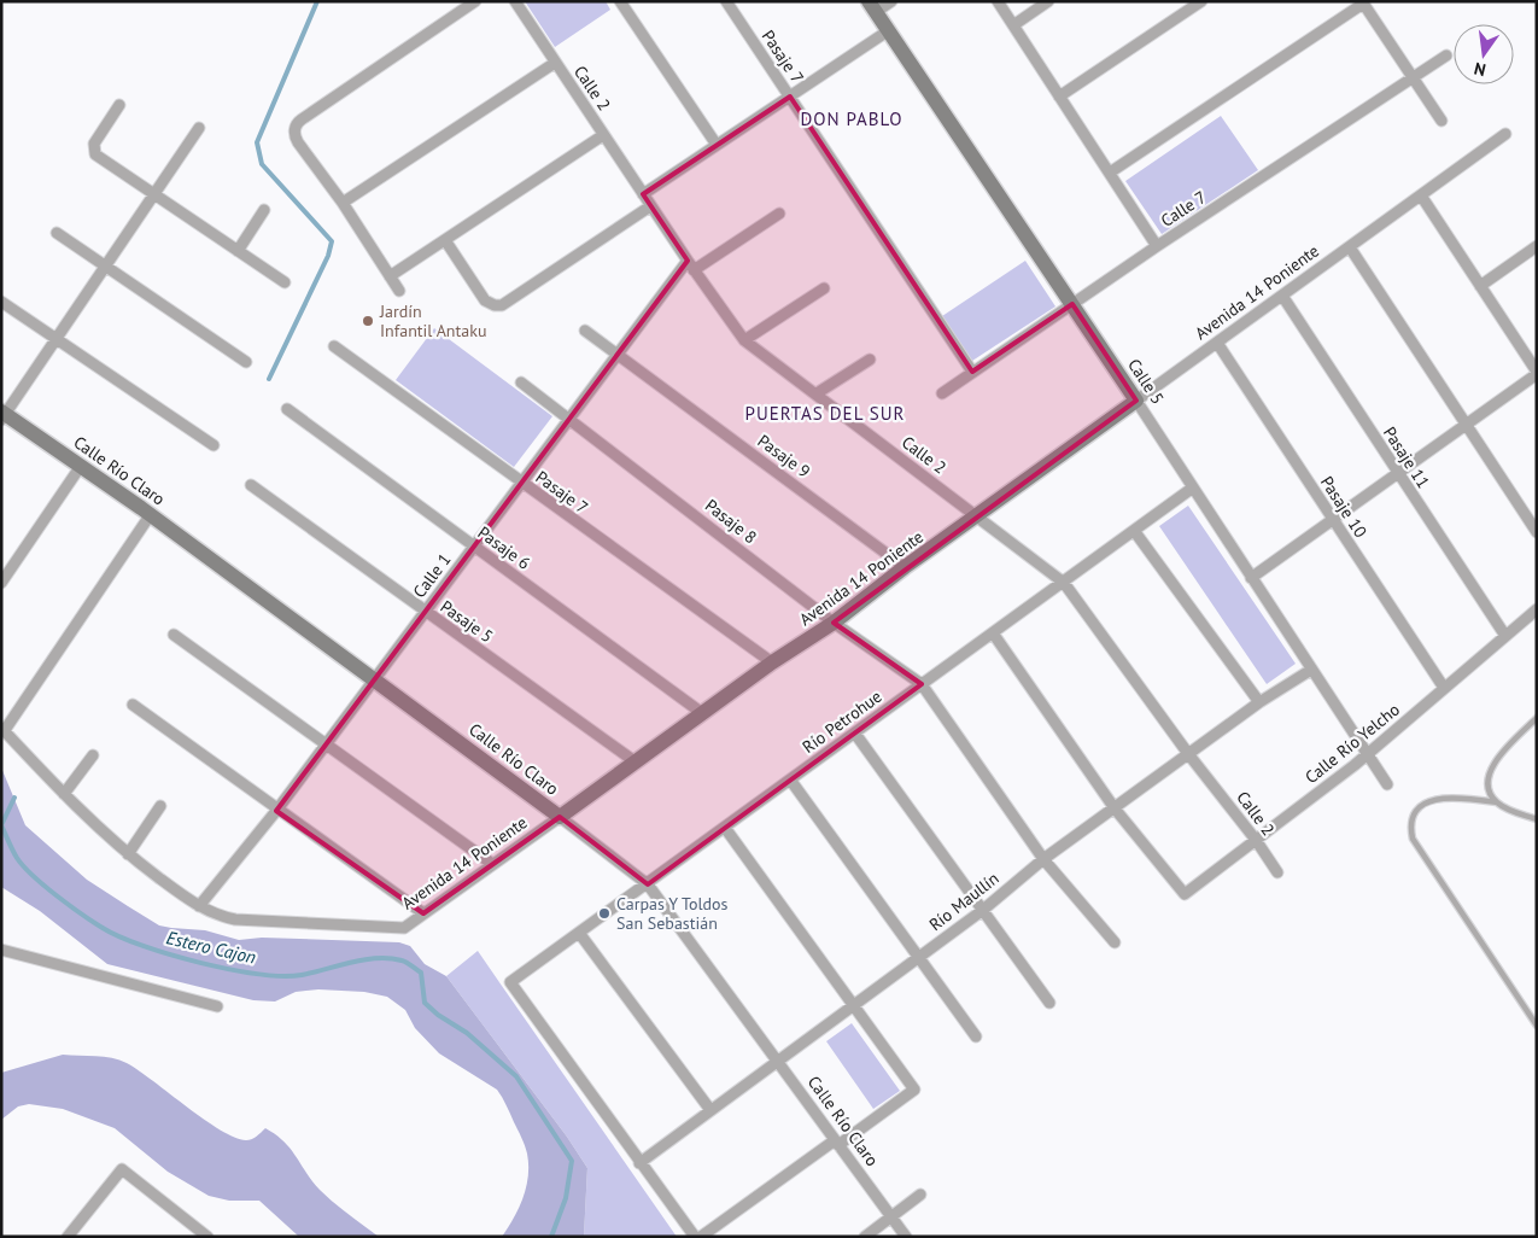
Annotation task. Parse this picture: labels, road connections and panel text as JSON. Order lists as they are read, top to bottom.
{
  "streets": {
    "street": [
      "Pasaje 7",
      "Calle 2",
      "Calle 7",
      "Avenida 14 Poniente",
      "Calle 5",
      "Pasaje 9",
      "Pasaje 11",
      "Calle Río Claro",
      "Pasaje 10",
      "Pasaje 8",
      "Pasaje 6",
      "Calle 1",
      "Pasaje 5",
      "Río Petrohue",
      "Calle Río Yelcho",
      "Río Maullín"
    ]
  },
  "crossings": [
    ["Pasaje 7", "Calle 7"],
    ["Pasaje 7", "Avenida 14 Poniente"],
    ["Pasaje 7", "Calle 1"],
    ["Calle 2", "Avenida 14 Poniente"],
    ["Calle 2", "Calle 1"],
    ["Calle 2", "Río Petrohue"],
    ["Calle 2", "Calle Río Yelcho"],
    ["Calle 2", "Río Maullín"],
    ["Calle 7", "Calle 5"],
    ["Avenida 14 Poniente", "Calle 5"],
    ["Avenida 14 Poniente", "Pasaje 9"],
    ["Avenida 14 Poniente", "Pasaje 11"],
    ["Avenida 14 Poniente", "Calle Río Claro"],
    ["Avenida 14 Poniente", "Pasaje 10"],
    ["Avenida 14 Poniente", "Pasaje 8"],
    ["Avenida 14 Poniente", "Pasaje 6"],
    ["Avenida 14 Poniente", "Calle 1"],
    ["Avenida 14 Poniente", "Pasaje 5"],
    ["Calle 5", "Río Petrohue"],
    ["Calle 5", "Calle Río Yelcho"],
    ["Calle 5", "Río Maullín"],
    ["Pasaje 9", "Calle 1"],
    ["Pasaje 11", "Calle Río Yelcho"],
    ["Calle Río Claro", "Calle 1"],
    ["Calle Río Claro", "Río Petrohue"],
    ["Calle Río Claro", "Río Maullín"],
    ["Pasaje 10", "Calle Río Yelcho"],
    ["Pasaje 8", "Calle 1"],
    ["Pasaje 8", "Río Petrohue"],
    ["Pasaje 6", "Calle 1"],
    ["Calle 1", "Pasaje 5"],
    ["Río Petrohue", "Río Maullín"],
    ["Calle Río Yelcho", "Río Maullín"]
  ],
  "districts": ["DON PABLO", "PUERTAS DEL SUR"],
  "water": ["Estero Cajon"],
  "places": ["Jardín Infantil Antaku", "Carpas Y Toldos San Sebastián"],
  "north": "bottom"
}
